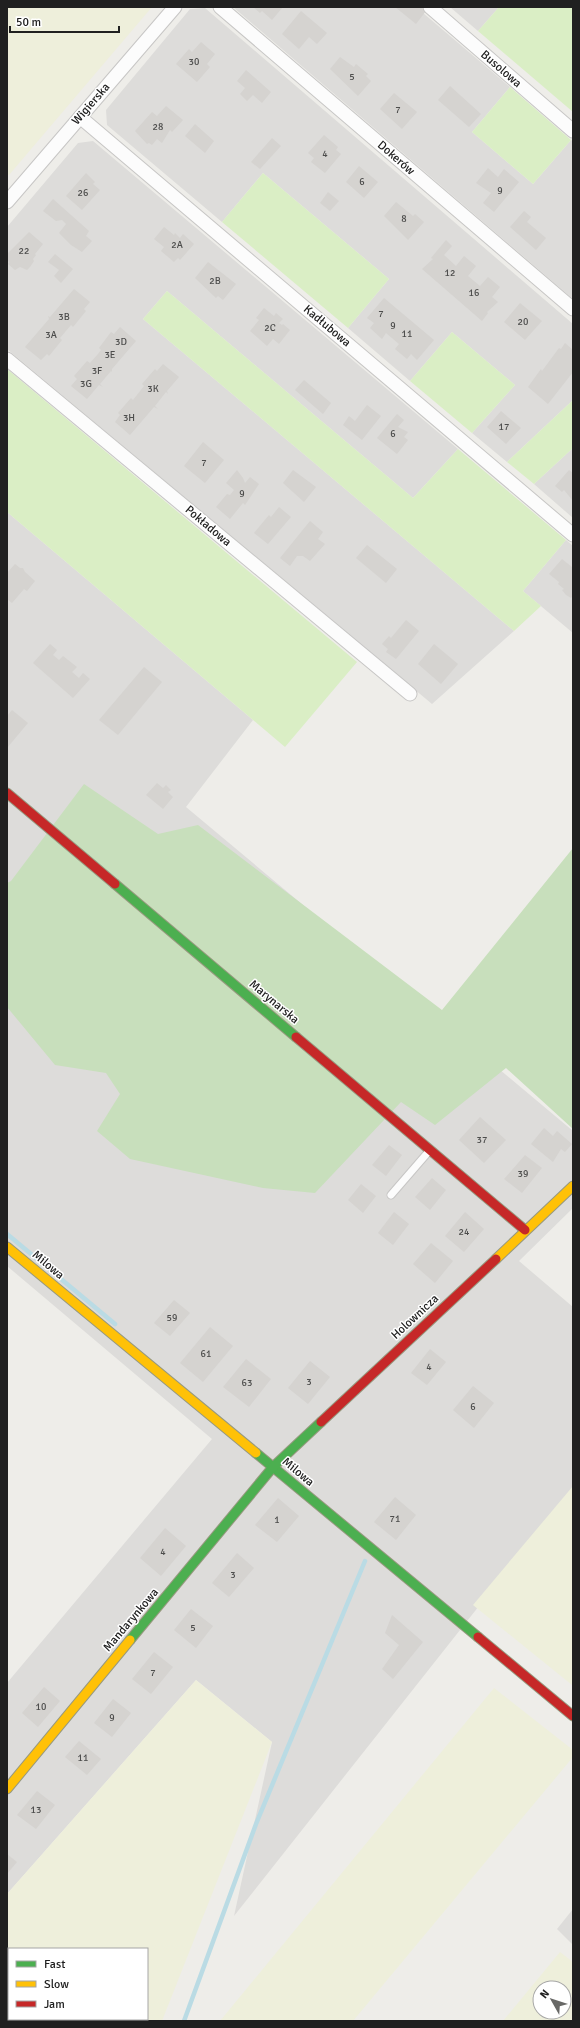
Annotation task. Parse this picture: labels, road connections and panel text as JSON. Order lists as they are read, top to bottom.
{
  "streets": {
    "street": [
      "Busolowa",
      "Wigierska",
      "Dokerów",
      "Kadłubowa",
      "Pokładowa",
      "Marynarska",
      "Milowa",
      "Holownicza",
      "Mandarynkowa"
    ]
  },
  "crossings": [
    ["Wigierska", "Kadłubowa"],
    ["Marynarska", "Holownicza"],
    ["Milowa", "Holownicza"],
    ["Milowa", "Mandarynkowa"],
    ["Holownicza", "Mandarynkowa"]
  ],
  "house_numbers": [
    "30",
    "5",
    "7",
    "28",
    "4",
    "6",
    "9",
    "26",
    "8",
    "2A",
    "22",
    "12",
    "2B",
    "16",
    "7",
    "3B",
    "20",
    "9",
    "2C",
    "11",
    "3A",
    "3D",
    "3E",
    "3F",
    "3G",
    "3K",
    "3H",
    "17",
    "6",
    "7",
    "9",
    "37",
    "39",
    "24",
    "59",
    "61",
    "4",
    "3",
    "63",
    "6",
    "71",
    "1",
    "4",
    "3",
    "5",
    "7",
    "10",
    "9",
    "11",
    "13"
  ],
  "legend": ["Fast", "Slow", "Jam"],
  "scale_bar": "50 m",
  "north": "top left"
}
